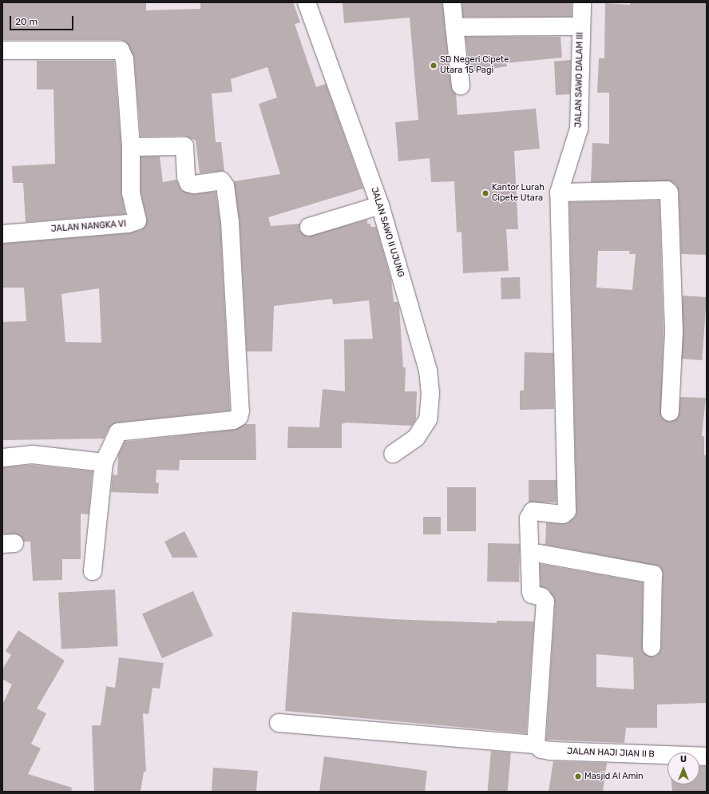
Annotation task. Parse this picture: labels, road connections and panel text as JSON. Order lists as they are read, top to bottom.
{
  "streets": {
    "street": [
      "JALAN SAWO DALAM III",
      "JALAN NANGKA VI",
      "JALAN SAWO II UJUNG",
      "JALAN HAJI JIAN II B"
    ]
  },
  "places": ["SD Negeri Cipete Utara 15 Pagi", "Kantor Lurah Cipete Utara", "Masjid Al Amin"],
  "scale_bar": "20 m",
  "north": "top"
}
